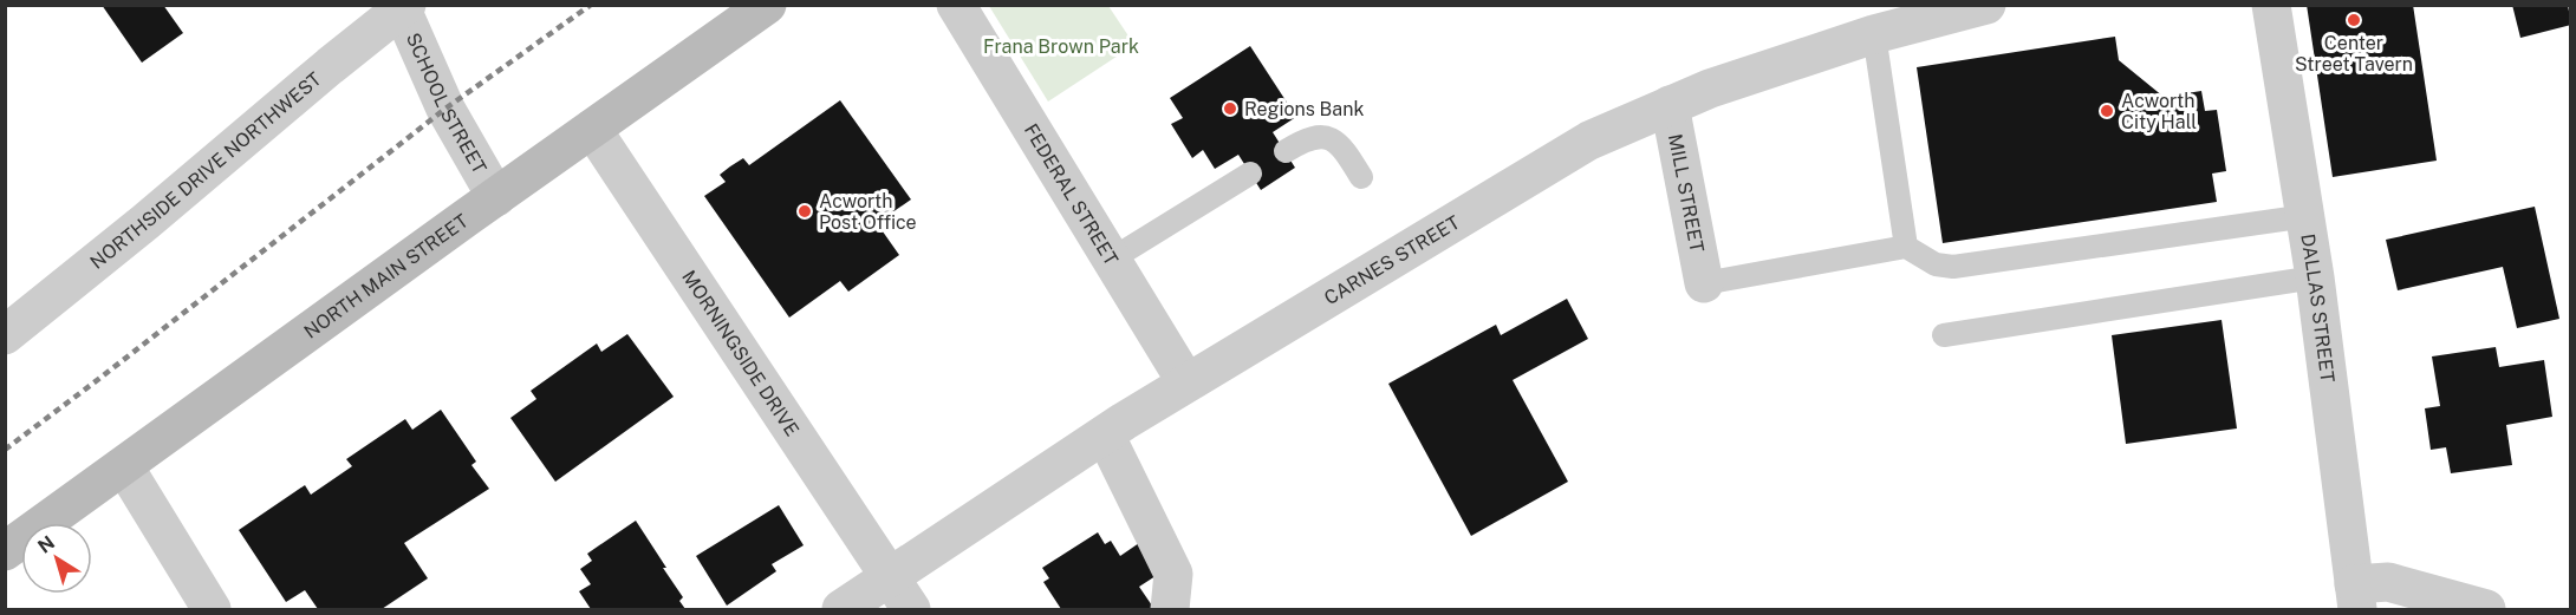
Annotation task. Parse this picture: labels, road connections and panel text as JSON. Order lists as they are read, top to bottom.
{
  "streets": {
    "main road": ["NORTH MAIN STREET"],
    "street": [
      "SCHOOL STREET",
      "NORTHSIDE DRIVE NORTHWEST",
      "MILL STREET",
      "FEDERAL STREET",
      "CARNES STREET",
      "DALLAS STREET",
      "MORNINGSIDE DRIVE"
    ]
  },
  "crossings": [
    ["SCHOOL STREET", "NORTHSIDE DRIVE NORTHWEST"],
    ["SCHOOL STREET", "NORTH MAIN STREET"],
    ["MILL STREET", "CARNES STREET"],
    ["FEDERAL STREET", "CARNES STREET"],
    ["CARNES STREET", "MORNINGSIDE DRIVE"],
    ["NORTH MAIN STREET", "MORNINGSIDE DRIVE"]
  ],
  "parks": ["Frana Brown Park"],
  "places": [
    "Center Street Tavern",
    "Regions Bank",
    "Acworth City Hall",
    "Acworth Post Office"
  ],
  "north": "top left"
}
